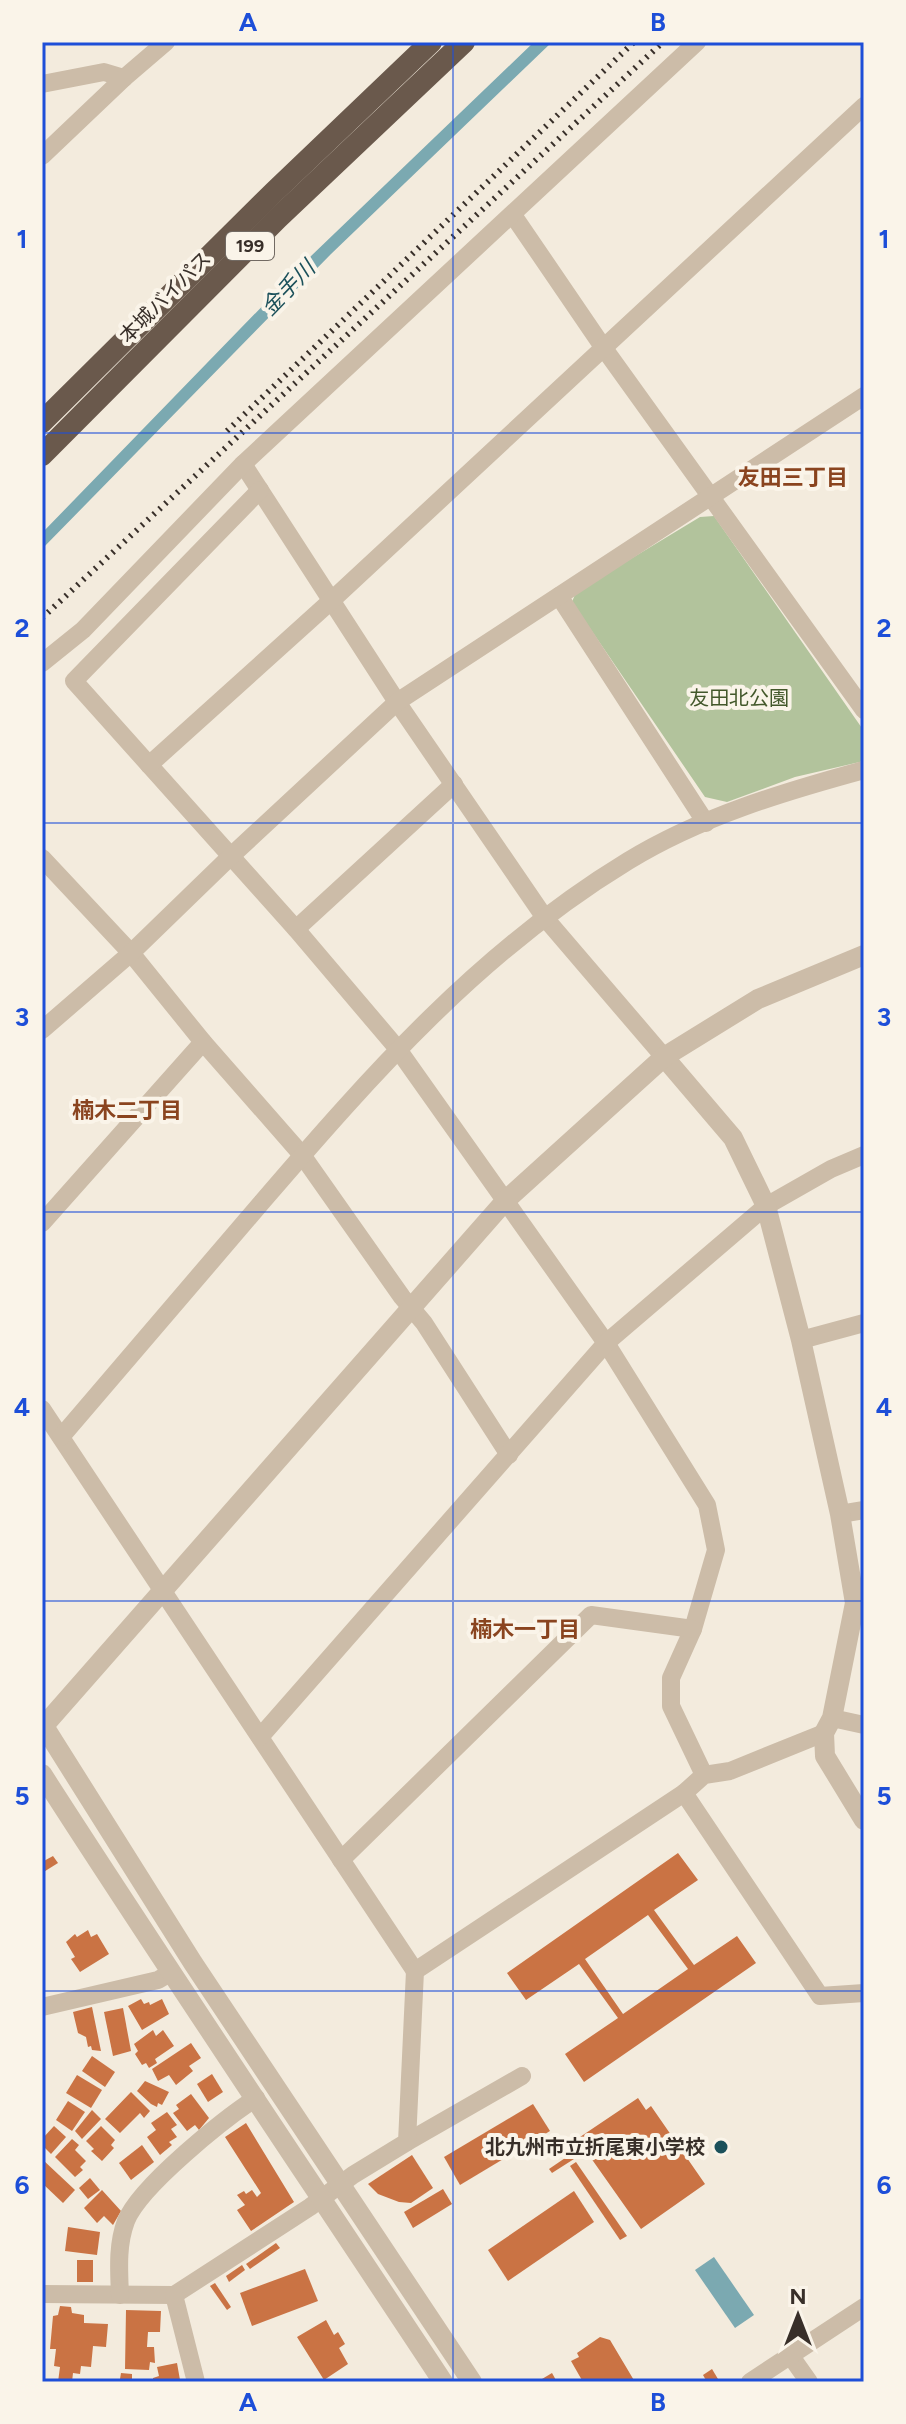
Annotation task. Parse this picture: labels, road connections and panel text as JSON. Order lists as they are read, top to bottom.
{
  "streets": {
    "highway": ["199", "本城バイパス"]
  },
  "districts": ["友田三丁目", "楠木二丁目", "楠木一丁目"],
  "water": ["金手川"],
  "parks": ["友田北公園"],
  "places": ["北九州市立折尾東小学校"],
  "north": "top",
  "grid": {
    "columns": ["A", "B"],
    "rows": [
      "1",
      "2",
      "3",
      "4",
      "5",
      "6"
    ]
  }
}
